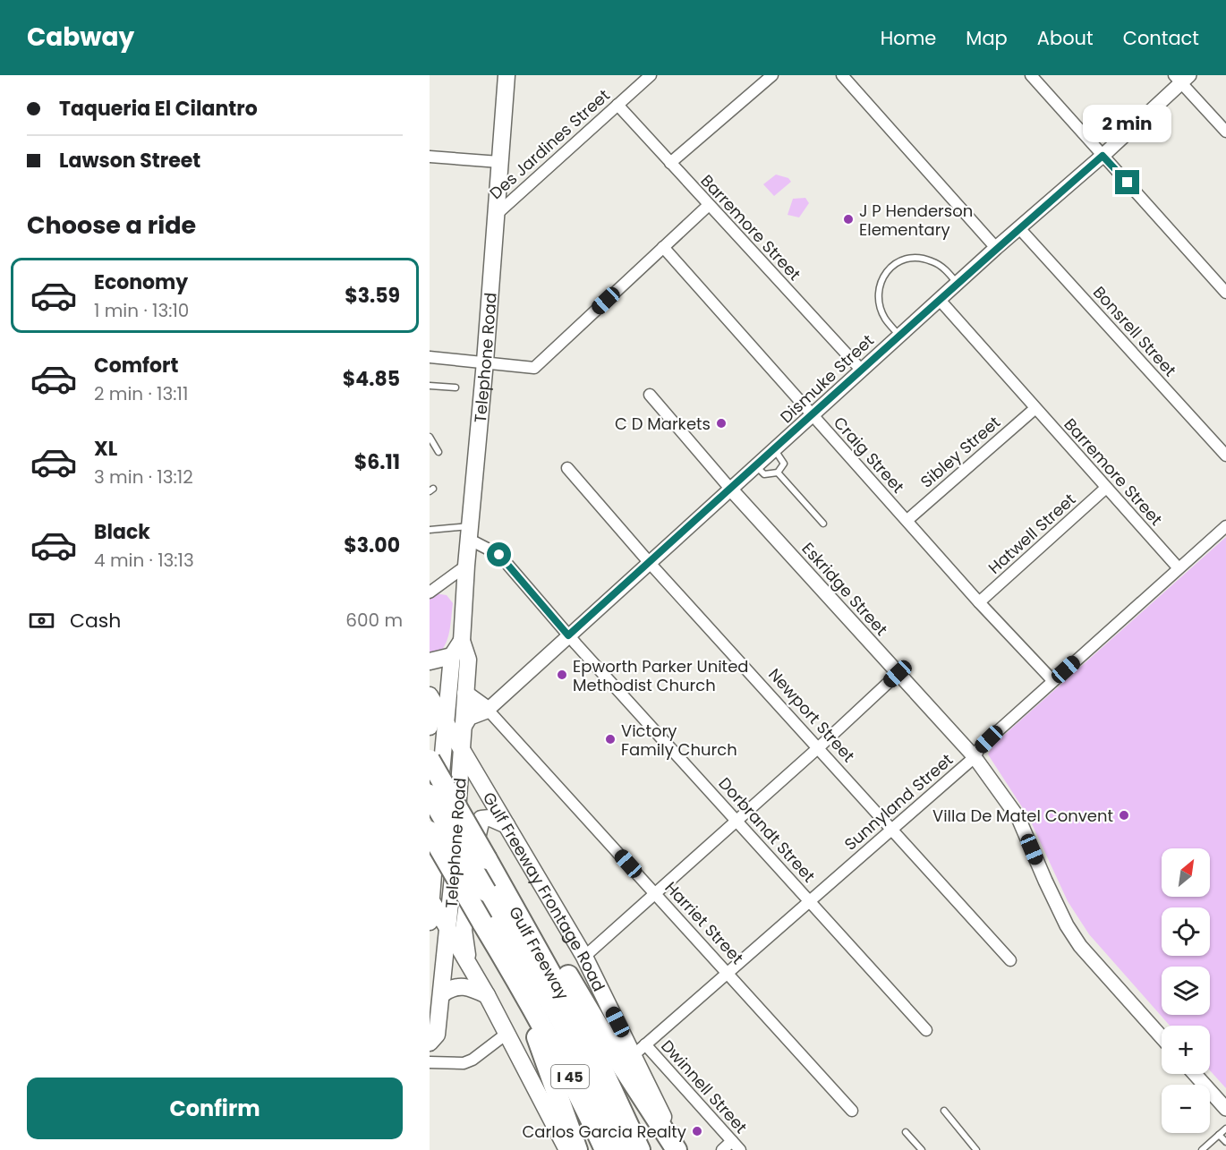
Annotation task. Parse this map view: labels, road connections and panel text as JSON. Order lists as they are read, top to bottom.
{
  "streets": {
    "highway": ["Gulf Freeway", "I 45"],
    "main road": ["Telephone Road", "Gulf Freeway Frontage Road"],
    "street": [
      "Des Jardines Street",
      "Barremore Street",
      "Bonsrell Street",
      "Dismuke Street",
      "Sibley Street",
      "Craig Street",
      "Hatwell Street",
      "Eskridge Street",
      "Newport Street",
      "Sunnyland Street",
      "Dorbrandt Street",
      "Harriet Street",
      "Dwinnell Street"
    ]
  },
  "crossings": [
    ["Des Jardines Street", "Barremore Street"],
    ["Des Jardines Street", "Telephone Road"],
    ["Barremore Street", "Dismuke Street"],
    ["Barremore Street", "Sibley Street"],
    ["Barremore Street", "Hatwell Street"],
    ["Barremore Street", "Sunnyland Street"],
    ["Bonsrell Street", "Dismuke Street"],
    ["Telephone Road", "Dorbrandt Street"],
    ["Telephone Road", "Gulf Freeway Frontage Road"],
    ["Dismuke Street", "Craig Street"],
    ["Dismuke Street", "Eskridge Street"],
    ["Dismuke Street", "Newport Street"],
    ["Dismuke Street", "Dorbrandt Street"],
    ["Dismuke Street", "Harriet Street"],
    ["Sibley Street", "Craig Street"],
    ["Craig Street", "Hatwell Street"],
    ["Craig Street", "Sunnyland Street"],
    ["Eskridge Street", "Sunnyland Street"],
    ["Newport Street", "Sunnyland Street"],
    ["Sunnyland Street", "Dorbrandt Street"],
    ["Sunnyland Street", "Gulf Freeway Frontage Road"],
    ["Sunnyland Street", "Harriet Street"],
    ["Sunnyland Street", "Dwinnell Street"],
    ["Gulf Freeway Frontage Road", "Dwinnell Street"]
  ],
  "places": [
    "J P Henderson Elementary",
    "C D Markets",
    "Epworth Parker United Methodist Church",
    "Victory Family Church",
    "Villa De Matel Convent",
    "Carlos Garcia Realty"
  ],
  "north": "top right",
  "page": {
    "header": "Cabway",
    "nav": [
      "Home",
      "Map",
      "About",
      "Contact"
    ],
    "banner": ["Taqueria El Cilantro", "Lawson Street"],
    "bubble": "2 min",
    "heading": "Choose a ride",
    "list": [
      {
        "name": "Economy",
        "note": "1 min · 13:10",
        "value": "$3.59"
      },
      {
        "name": "Comfort",
        "note": "2 min · 13:11",
        "value": "$4.85"
      },
      {
        "name": "XL",
        "note": "3 min · 13:12",
        "value": "$6.11"
      },
      {
        "name": "Black",
        "note": "4 min · 13:13",
        "value": "$3.00"
      }
    ],
    "pay": ["Cash", "600 m"],
    "map_buttons": ["+", "−"],
    "buttons": "Confirm"
  }
}
